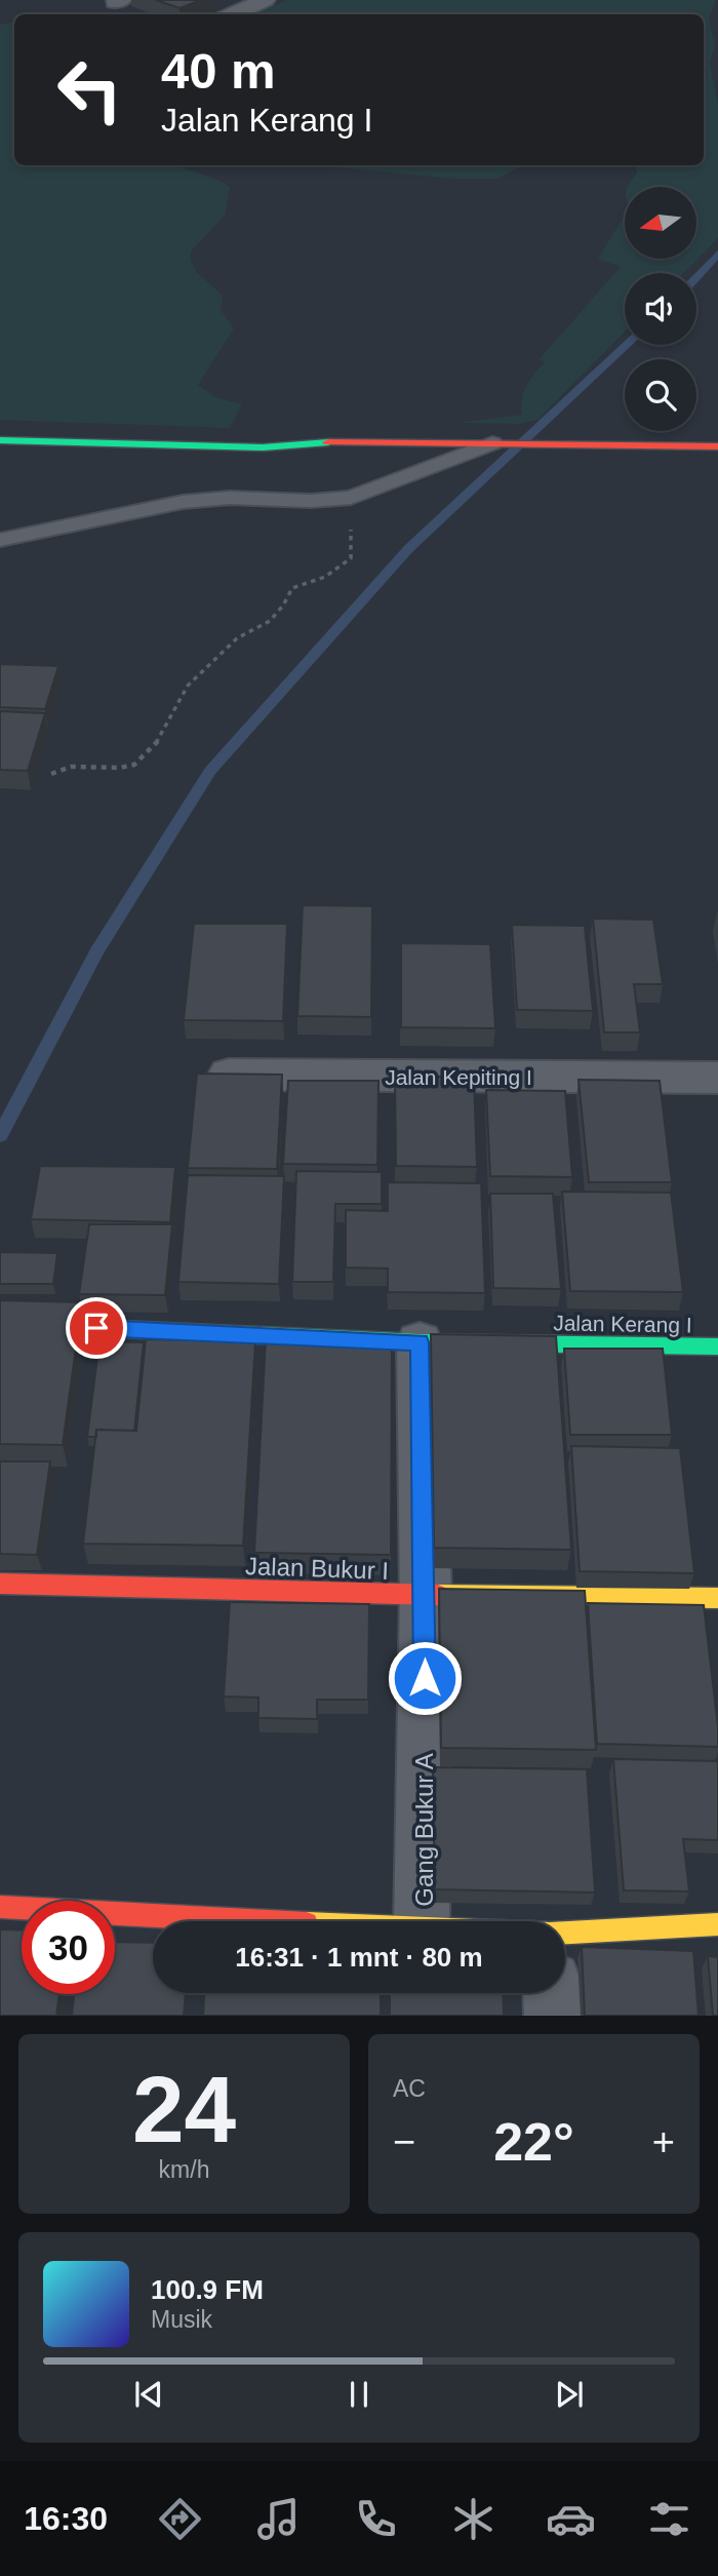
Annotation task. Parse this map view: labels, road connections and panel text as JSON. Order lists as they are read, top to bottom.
{
  "streets": {
    "street": [
      "Jalan Kepiting I",
      "Jalan Kerang I",
      "Jalan Bukur I",
      "Gang Bukur A"
    ]
  },
  "crossings": [
    ["Jalan Kerang I", "Gang Bukur A"],
    ["Jalan Bukur I", "Gang Bukur A"]
  ],
  "north": "left",
  "page": {
    "turn": ["40 m", "Jalan Kerang I"],
    "limit": "30",
    "trip": "16:31 · 1 mnt · 80 m",
    "tile": [
      ["24", "km/h"],
      "AC"
    ],
    "heat": ["−", "22°", "+"],
    "song": ["100.9 FM", "Musik"],
    "tabs": "16:30"
  }
}
